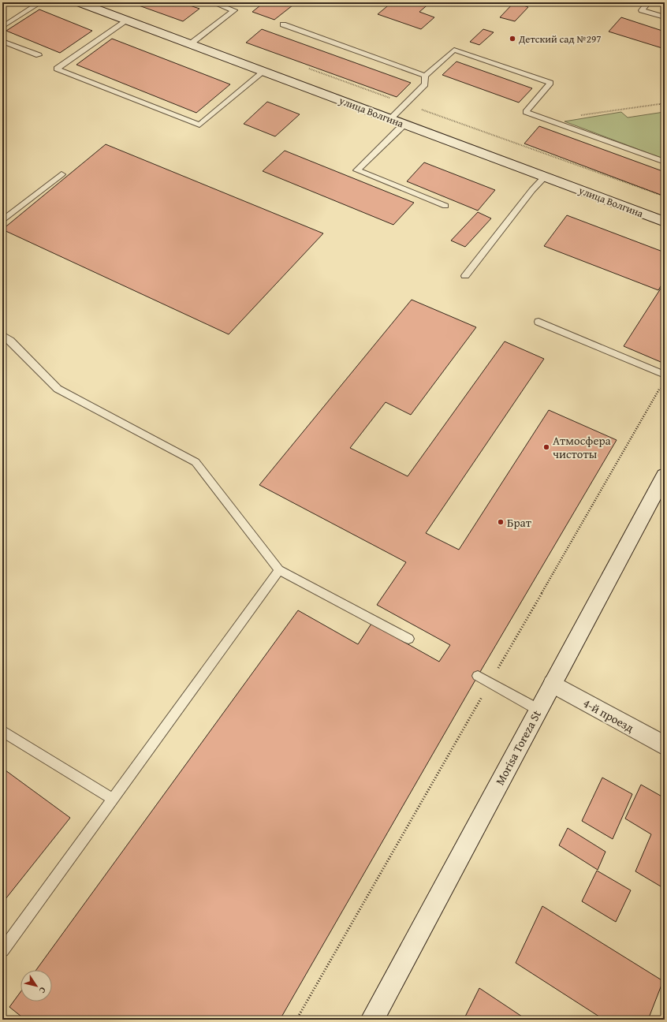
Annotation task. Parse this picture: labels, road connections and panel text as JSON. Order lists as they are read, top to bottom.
{
  "streets": {
    "street": ["улица Волгина", "4-й проезд", "Morisa Toreza St"]
  },
  "crossings": [
    ["4-й проезд", "Morisa Toreza St"]
  ],
  "places": ["Детский сад №297", "Атмосфера чистоты", "Брат"],
  "north": "bottom right"
}
